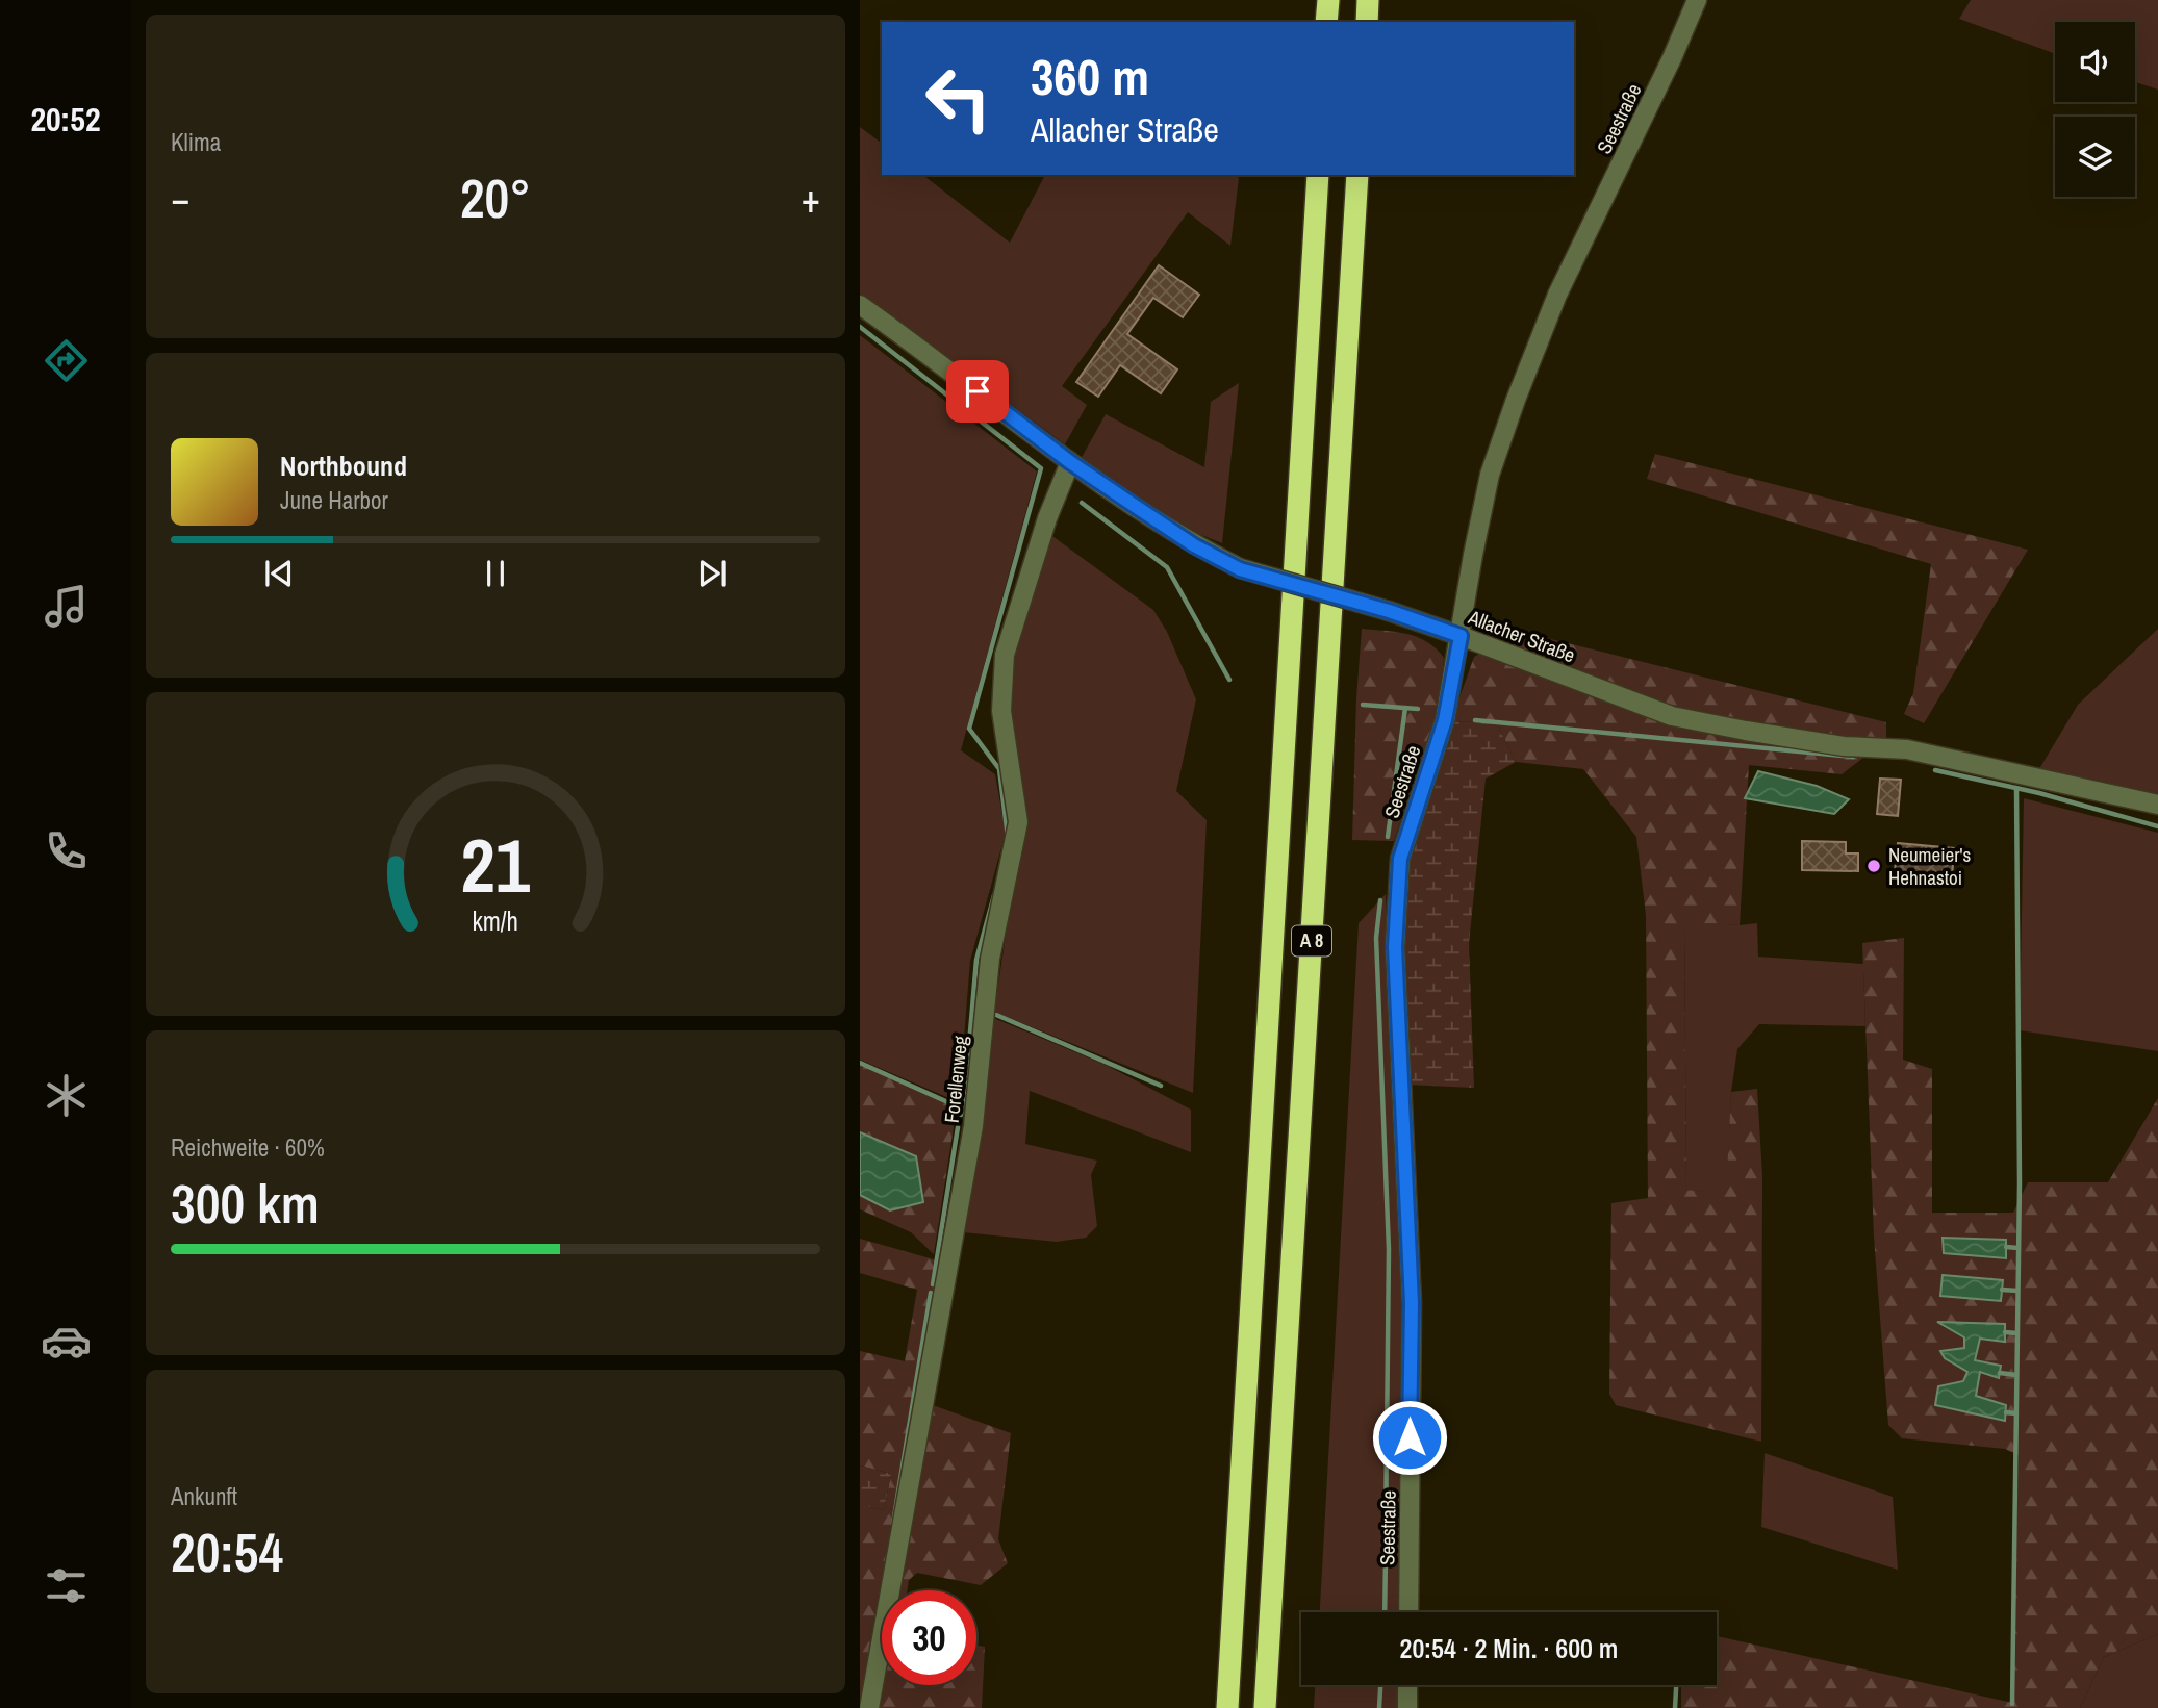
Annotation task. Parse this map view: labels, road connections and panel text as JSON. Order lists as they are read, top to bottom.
{
  "streets": {
    "highway": ["A 8"],
    "street": ["Seestraße", "Allacher Straße", "Forellenweg"]
  },
  "crossings": [
    ["Seestraße", "Allacher Straße"],
    ["Allacher Straße", "Forellenweg"]
  ],
  "places": ["Neumeier's Hehnastoi"],
  "page": {
    "tabs": "20:52",
    "tile": [
      "Klima",
      ["Reichweite · 60%", "300 km"],
      ["Ankunft", "20:54"]
    ],
    "turn": ["360 m", "Allacher Straße"],
    "heat": ["−", "20°", "+"],
    "song": ["Northbound", "June Harbor"],
    "limit": "30",
    "trip": "20:54 · 2 Min. · 600 m",
    "gauge": ["21", "km/h"]
  }
}
